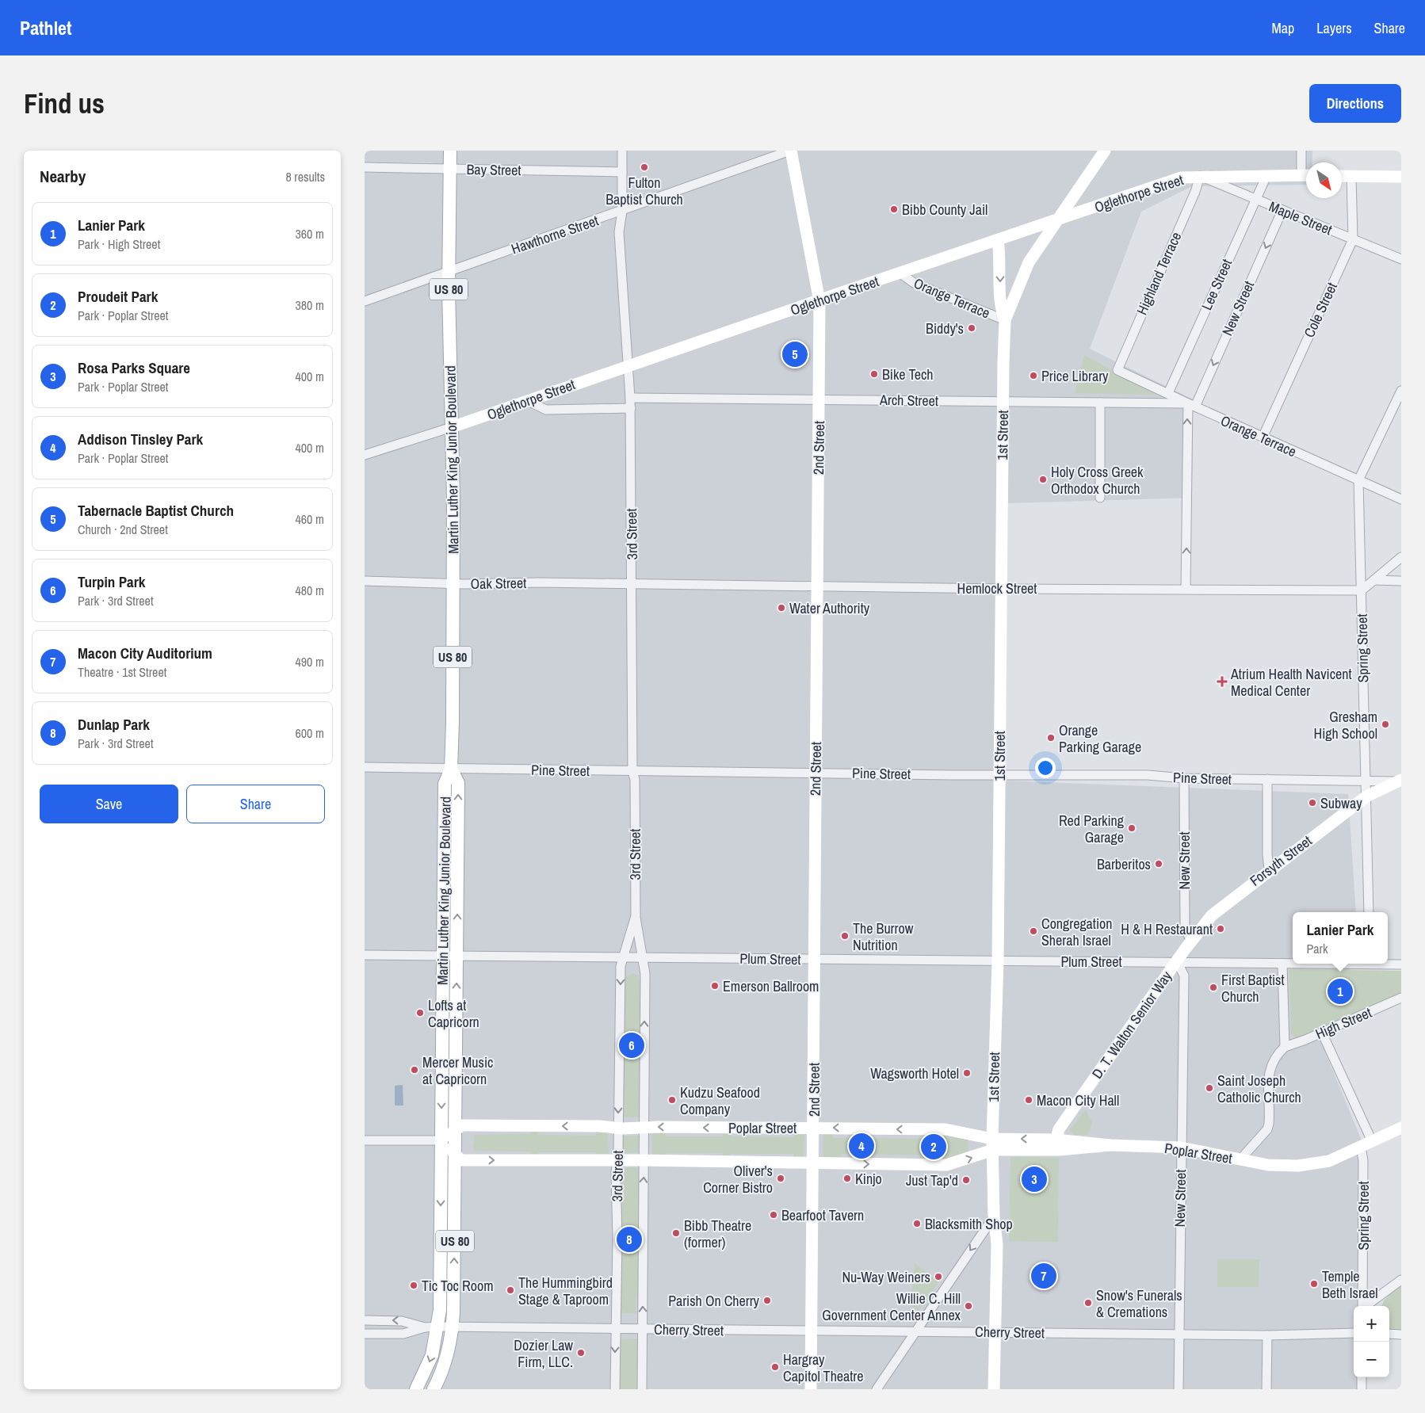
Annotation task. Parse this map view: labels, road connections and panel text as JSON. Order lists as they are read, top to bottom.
{
  "streets": {
    "main road": ["US 80", "Martin Luther King Junior Boulevard"],
    "street": [
      "Bay Street",
      "Oglethorpe Street",
      "Maple Street",
      "Hawthorne Street",
      "Highland Terrace",
      "Lee Street",
      "Orange Terrace",
      "New Street",
      "Cole Street",
      "Arch Street",
      "1st Street",
      "2nd Street",
      "3rd Street",
      "Oak Street",
      "Hemlock Street",
      "Spring Street",
      "Pine Street",
      "Forsyth Street",
      "Plum Street",
      "High Street",
      "D. T. Walton Senior Way",
      "Poplar Street",
      "Cherry Street"
    ]
  },
  "crossings": [
    ["Bay Street", "Martin Luther King Junior Boulevard"],
    ["Bay Street", "3rd Street"],
    ["Oglethorpe Street", "Maple Street"],
    ["Oglethorpe Street", "Highland Terrace"],
    ["Oglethorpe Street", "Lee Street"],
    ["Oglethorpe Street", "Orange Terrace"],
    ["Oglethorpe Street", "1st Street"],
    ["Oglethorpe Street", "2nd Street"],
    ["Oglethorpe Street", "Martin Luther King Junior Boulevard"],
    ["Oglethorpe Street", "3rd Street"],
    ["Maple Street", "Highland Terrace"],
    ["Maple Street", "Lee Street"],
    ["Maple Street", "New Street"],
    ["Maple Street", "Cole Street"],
    ["Hawthorne Street", "2nd Street"],
    ["Hawthorne Street", "Martin Luther King Junior Boulevard"],
    ["Hawthorne Street", "3rd Street"],
    ["Highland Terrace", "Orange Terrace"],
    ["Lee Street", "Orange Terrace"],
    ["Orange Terrace", "New Street"],
    ["Orange Terrace", "Cole Street"],
    ["Orange Terrace", "Arch Street"],
    ["Orange Terrace", "1st Street"],
    ["Orange Terrace", "Spring Street"],
    ["New Street", "Arch Street"],
    ["New Street", "Hemlock Street"],
    ["New Street", "Pine Street"],
    ["New Street", "Forsyth Street"],
    ["New Street", "Plum Street"],
    ["New Street", "D. T. Walton Senior Way"],
    ["New Street", "Poplar Street"],
    ["New Street", "Cherry Street"],
    ["Arch Street", "1st Street"],
    ["Arch Street", "2nd Street"],
    ["Arch Street", "3rd Street"],
    ["1st Street", "Hemlock Street"],
    ["1st Street", "Pine Street"],
    ["1st Street", "Plum Street"],
    ["1st Street", "Poplar Street"],
    ["1st Street", "Cherry Street"],
    ["2nd Street", "Hemlock Street"],
    ["2nd Street", "Pine Street"],
    ["2nd Street", "Plum Street"],
    ["2nd Street", "Poplar Street"],
    ["2nd Street", "Cherry Street"],
    ["Martin Luther King Junior Boulevard", "Oak Street"],
    ["Martin Luther King Junior Boulevard", "Pine Street"],
    ["Martin Luther King Junior Boulevard", "Plum Street"],
    ["Martin Luther King Junior Boulevard", "Poplar Street"],
    ["Martin Luther King Junior Boulevard", "Cherry Street"],
    ["3rd Street", "Oak Street"],
    ["3rd Street", "Hemlock Street"],
    ["3rd Street", "Pine Street"],
    ["3rd Street", "Plum Street"],
    ["3rd Street", "Poplar Street"],
    ["3rd Street", "Cherry Street"],
    ["Oak Street", "Hemlock Street"],
    ["Hemlock Street", "Spring Street"],
    ["Spring Street", "Pine Street"],
    ["Spring Street", "Forsyth Street"],
    ["Spring Street", "Poplar Street"],
    ["Pine Street", "Forsyth Street"],
    ["Forsyth Street", "Plum Street"],
    ["Forsyth Street", "D. T. Walton Senior Way"],
    ["Plum Street", "D. T. Walton Senior Way"],
    ["D. T. Walton Senior Way", "Poplar Street"]
  ],
  "places": {
    "other": [
      "Fulton Baptist Church",
      "Bibb County Jail",
      "Biddy's",
      "Bike Tech",
      "Price Library",
      "Holy Cross Greek Orthodox Church",
      "Water Authority",
      "Gresham High School",
      "Orange Parking Garage",
      "Subway",
      "Red Parking Garage",
      "Barberitos",
      "H & H Restaurant",
      "Congregation Sherah Israel",
      "The Burrow Nutrition",
      "Emerson Ballroom",
      "First Baptist Church",
      "Lofts at Capricorn",
      "Mercer Music at Capricorn",
      "Wagsworth Hotel",
      "Saint Joseph Catholic Church",
      "Kudzu Seafood Company",
      "Macon City Hall",
      "Oliver's Corner Bistro",
      "Kinjo",
      "Just Tap'd",
      "Bearfoot Tavern",
      "Blacksmith Shop",
      "Bibb Theatre (former)",
      "Nu-Way Weiners",
      "Temple Beth Israel",
      "Tic Toc Room",
      "The Hummingbird Stage & Taproom",
      "Parish On Cherry",
      "Snow's Funerals & Cremations",
      "Willie C. Hill Government Center Annex",
      "Dozier Law Firm, LLC.",
      "Hargray Capitol Theatre"
    ],
    "health": ["Atrium Health Navicent Medical Center"]
  },
  "north": "bottom right",
  "page": {
    "header": "Pathlet",
    "nav": ["Map", "Layers", "Share"],
    "buttons": [
      "Directions",
      ["Save", "Share"]
    ],
    "title": "Find us",
    "heading": ["Nearby", "8 results"],
    "list": [
      {
        "mark": "1",
        "name": "Lanier Park",
        "note": "Park · High Street",
        "value": "360 m"
      },
      {
        "mark": "2",
        "name": "Proudeit Park",
        "note": "Park · Poplar Street",
        "value": "380 m"
      },
      {
        "mark": "3",
        "name": "Rosa Parks Square",
        "note": "Park · Poplar Street",
        "value": "400 m"
      },
      {
        "mark": "4",
        "name": "Addison Tinsley Park",
        "note": "Park · Poplar Street",
        "value": "400 m"
      },
      {
        "mark": "5",
        "name": "Tabernacle Baptist Church",
        "note": "Church · 2nd Street",
        "value": "460 m"
      },
      {
        "mark": "6",
        "name": "Turpin Park",
        "note": "Park · 3rd Street",
        "value": "480 m"
      },
      {
        "mark": "7",
        "name": "Macon City Auditorium",
        "note": "Theatre · 1st Street",
        "value": "490 m"
      },
      {
        "mark": "8",
        "name": "Dunlap Park",
        "note": "Park · 3rd Street",
        "value": "600 m"
      }
    ],
    "pins": [
      "5",
      "1",
      "6",
      "4",
      "2",
      "3",
      "8",
      "7"
    ],
    "popup": ["Lanier Park", "Park"],
    "map_buttons": ["+", "−"]
  }
}
